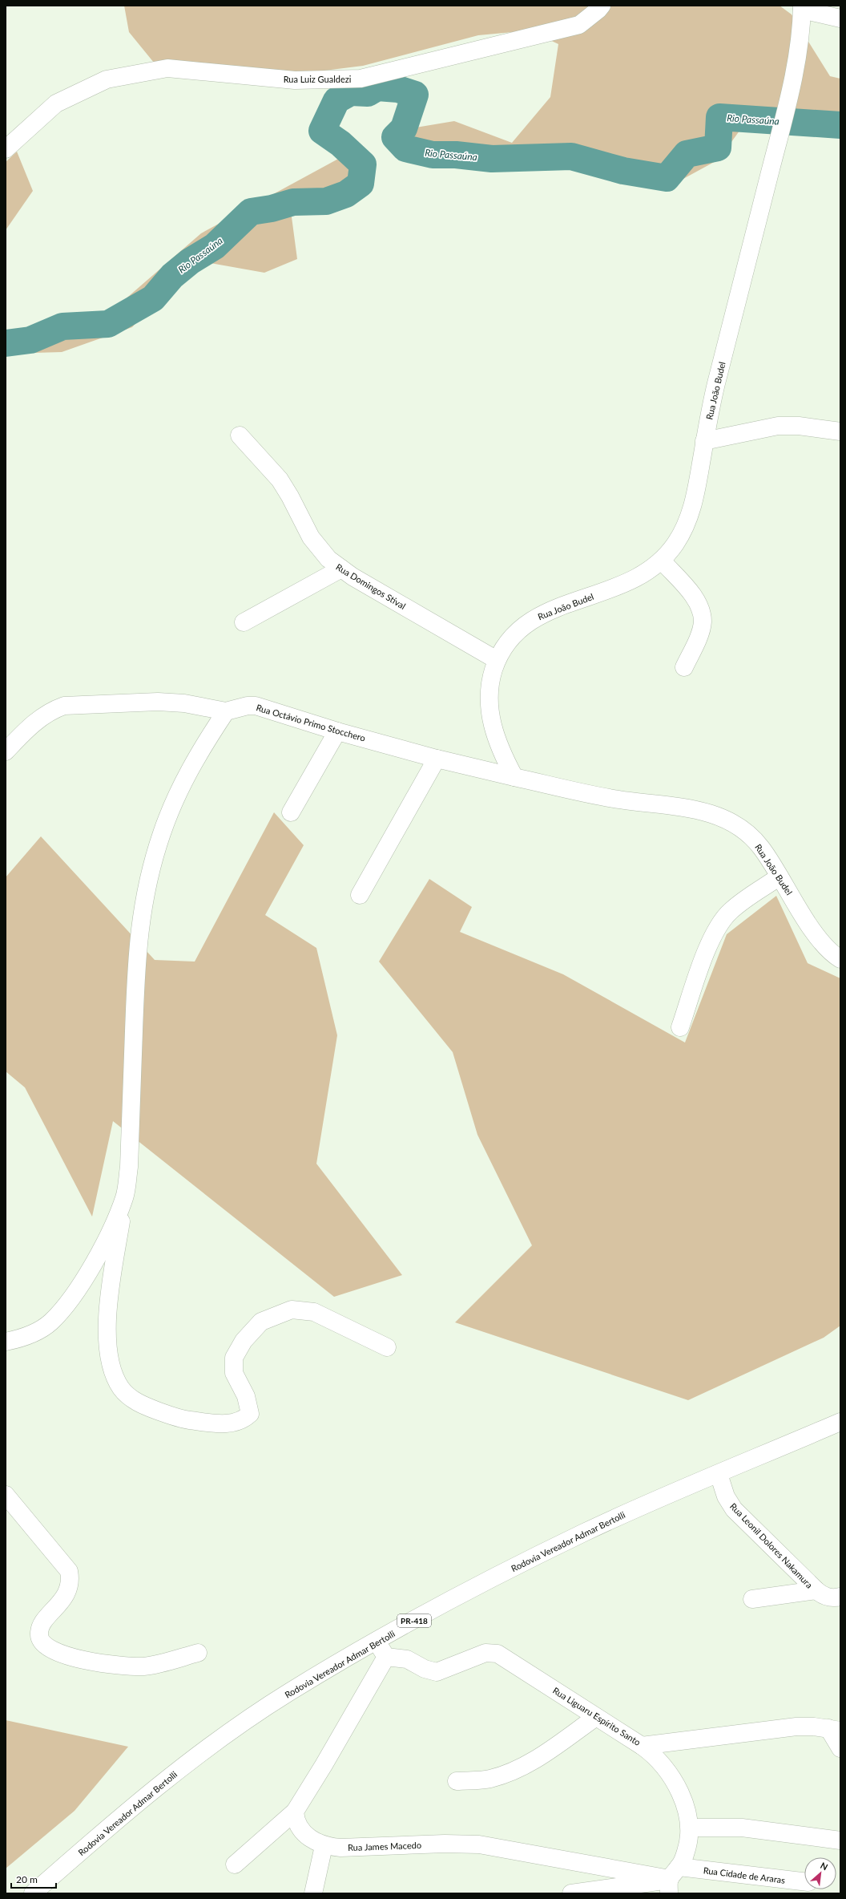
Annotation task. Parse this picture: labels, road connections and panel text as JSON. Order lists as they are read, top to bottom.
{
  "streets": {
    "main road": [
      "Rua Luiz Gualdezi",
      "Rua João Budel",
      "Rua Domingos Stival",
      "Rua Octávio Primo Stocchero",
      "Rodovia Vereador Admar Bertolli",
      "Rua Leonil Dolores Nakamura",
      "PR-418",
      "Rua Liguaru Espírito Santo",
      "Rua James Macedo",
      "Rua Cidade de Araras"
    ]
  },
  "crossings": [
    ["Rua João Budel", "Rua Domingos Stival"],
    ["Rua João Budel", "Rua Octávio Primo Stocchero"],
    ["Rodovia Vereador Admar Bertolli", "Rua Leonil Dolores Nakamura"],
    ["Rua James Macedo", "Rua Cidade de Araras"]
  ],
  "water": ["Rio Passaúna"],
  "scale_bar": "20 m",
  "north": "top right"
}
